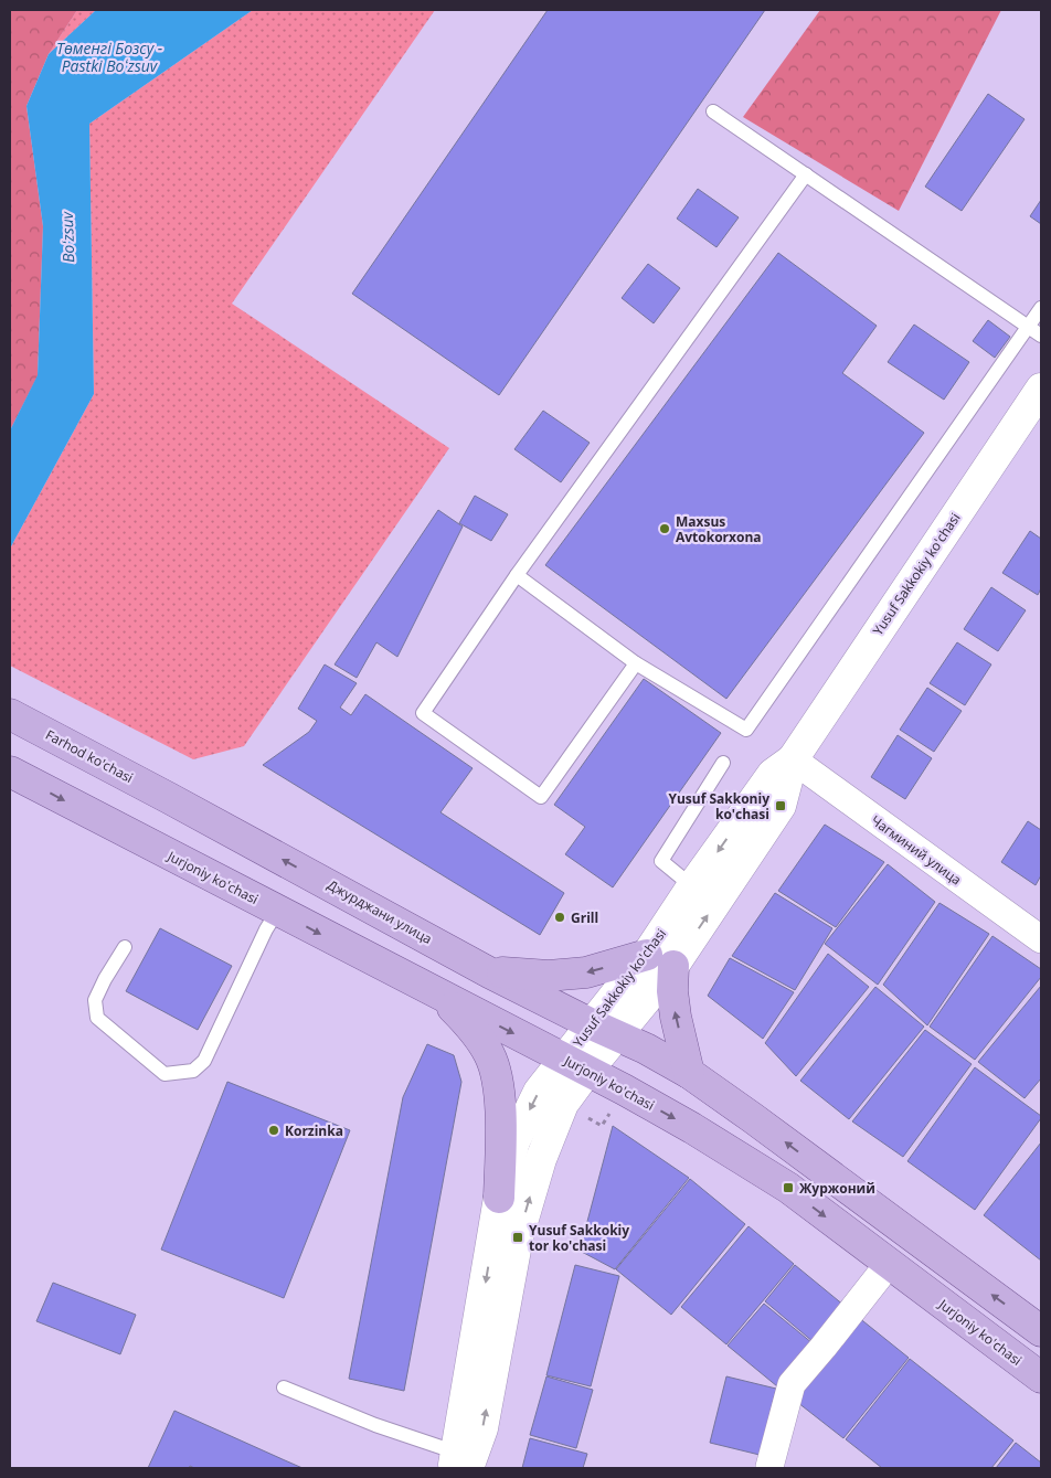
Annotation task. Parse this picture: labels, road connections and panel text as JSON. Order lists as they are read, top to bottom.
{
  "streets": {
    "main road": [
      "Yusuf Sakkokiy ko'chasi",
      "Farhod ko'chasi",
      "Jurjoniy ko'chasi",
      "Джурджани улица"
    ],
    "street": ["Чагминий улица"]
  },
  "crossings": [
    ["Yusuf Sakkokiy ko'chasi", "Чагминий улица"],
    ["Yusuf Sakkokiy ko'chasi", "Jurjoniy ko'chasi"],
    ["Yusuf Sakkokiy ko'chasi", "Джурджани улица"],
    ["Farhod ko'chasi", "Джурджани улица"]
  ],
  "one_way": ["Джурджани улица"],
  "water": ["Төменгі Бозсу - Pastki Boʻzsuv", "Boʻzsuv"],
  "places": {
    "other": ["Maxsus Avtokorxona", "Grill", "Korzinka"],
    "transit": ["Yusuf Sakkoniy ko'chasi", "Журжоний", "Yusuf Sakkokiy tor ko'chasi"]
  }
}
